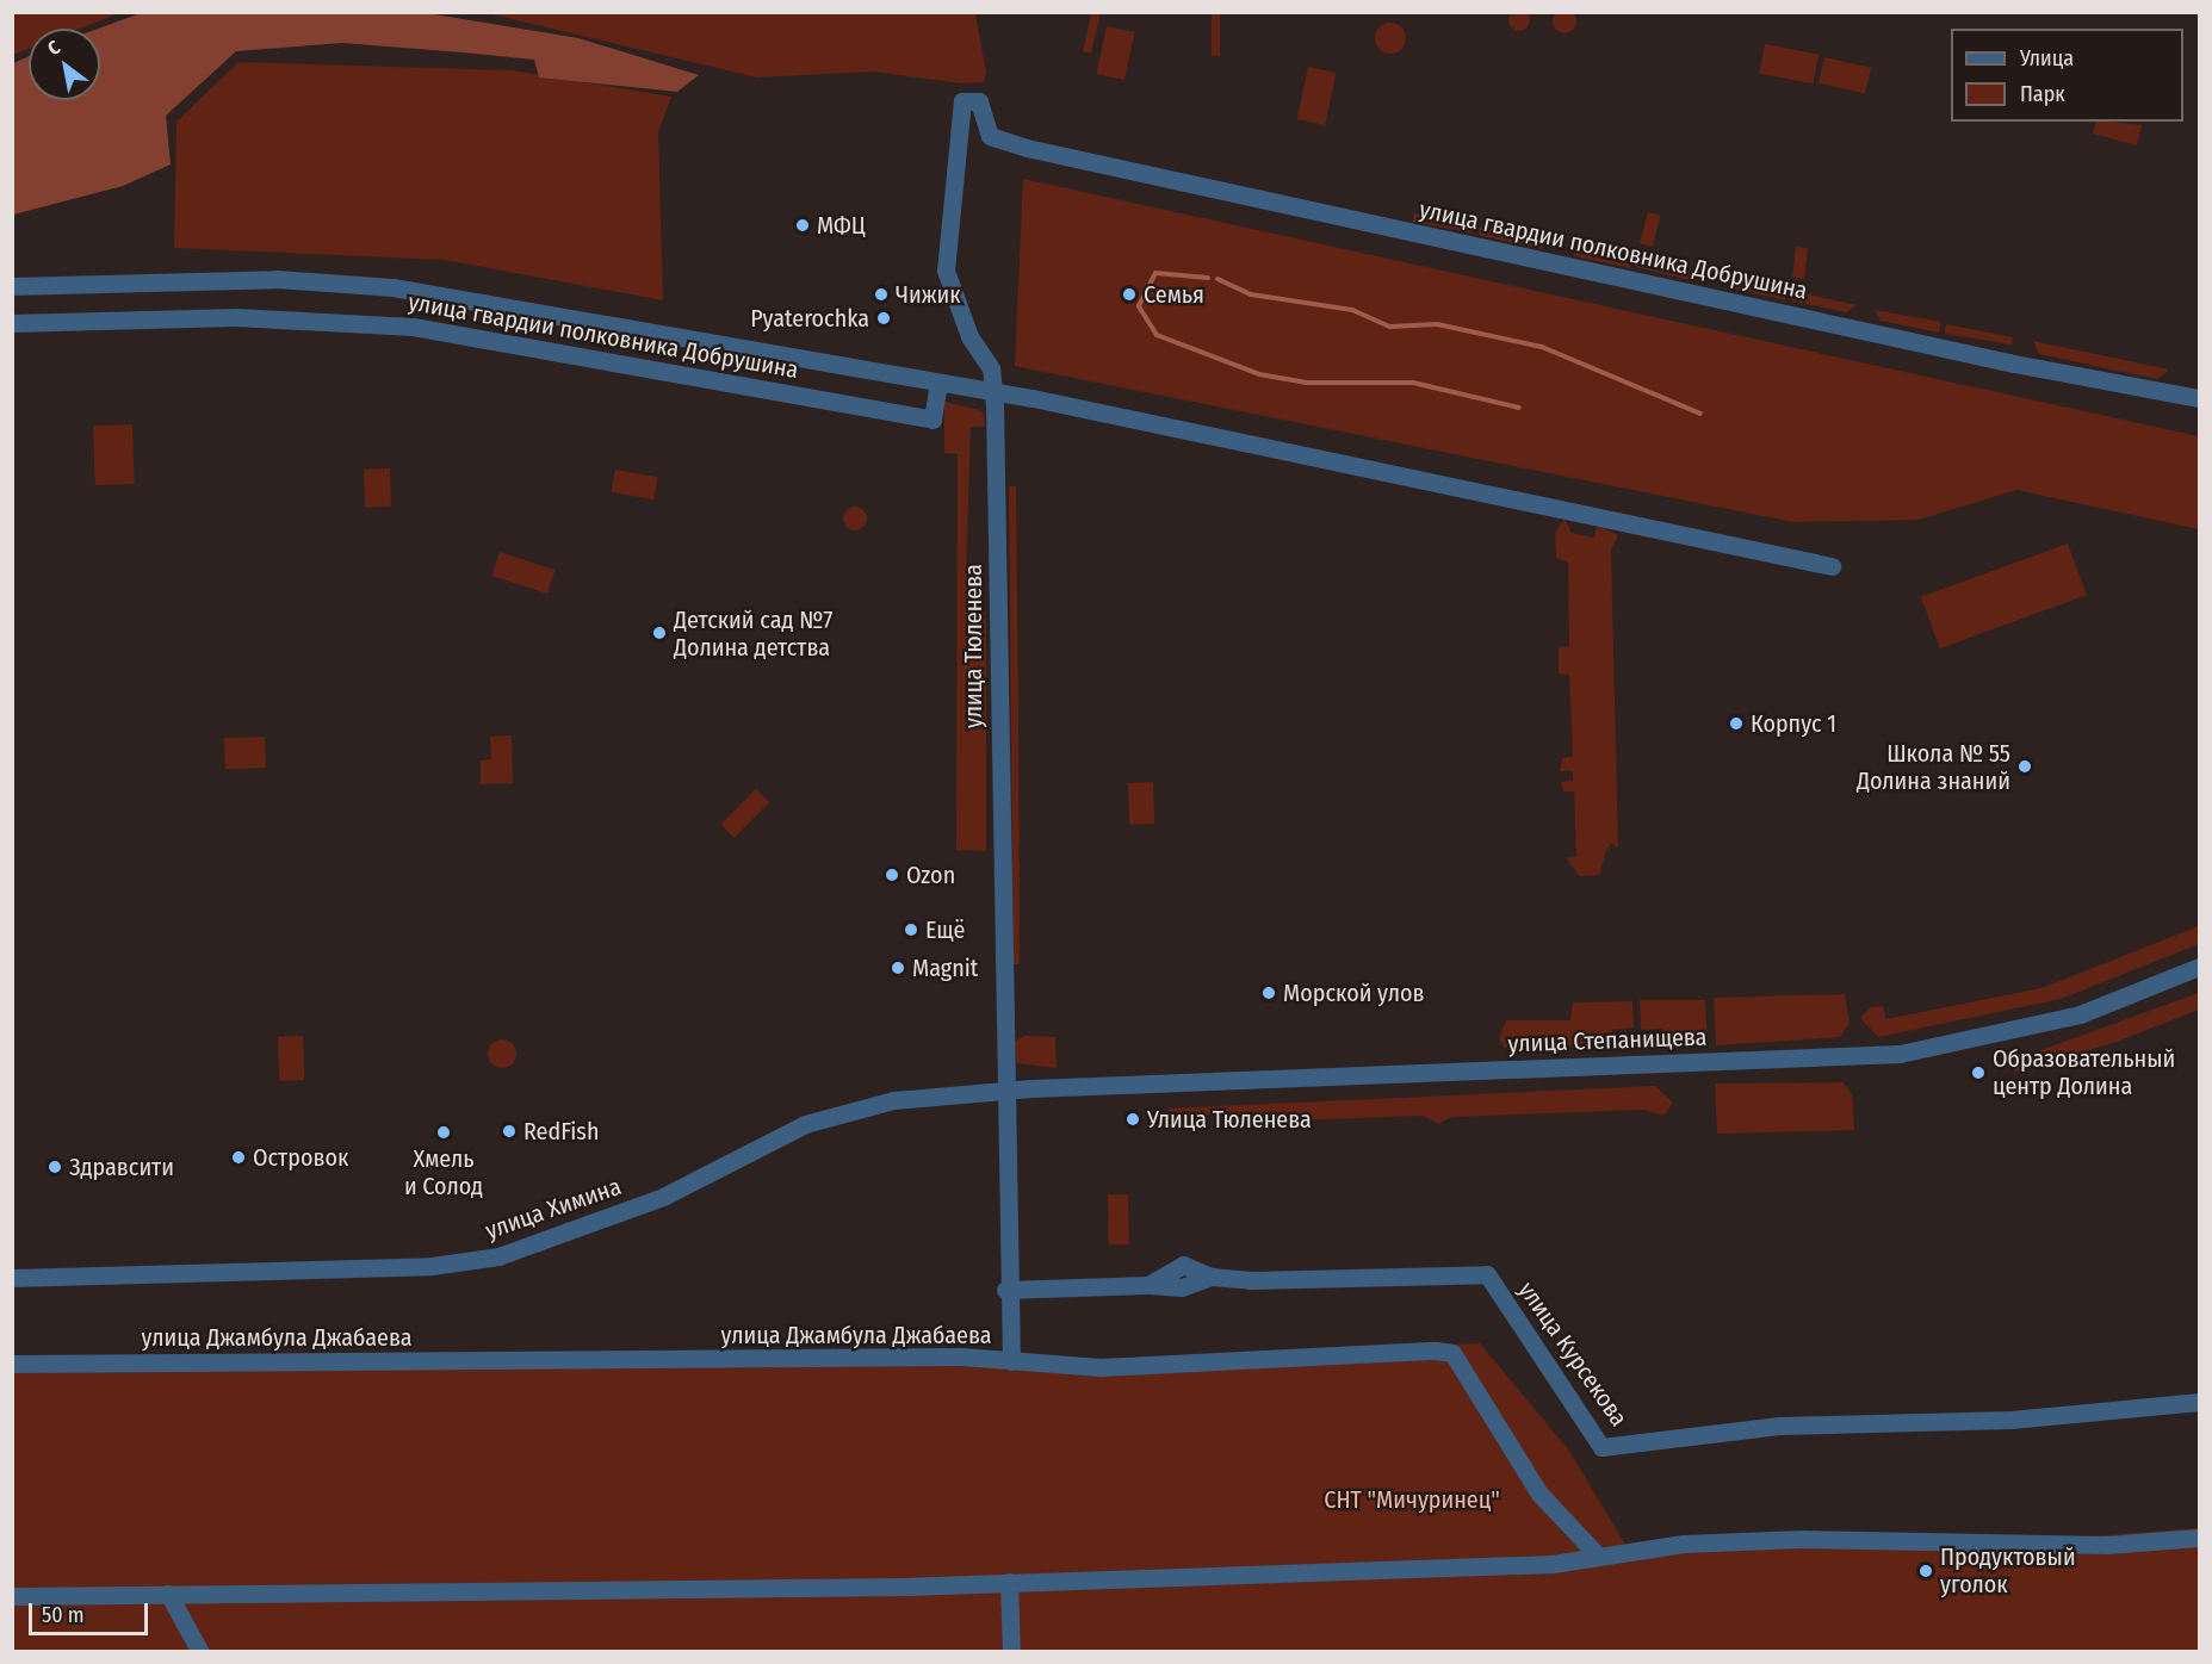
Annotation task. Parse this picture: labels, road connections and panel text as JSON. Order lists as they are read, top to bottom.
{
  "streets": {
    "street": [
      "улица гвардии полковника Добрушина",
      "улица Тюленева",
      "улица Степанищева",
      "улица Химина",
      "улица Джамбула Джабаева",
      "улица Курсекова"
    ]
  },
  "crossings": [
    ["улица гвардии полковника Добрушина", "улица Тюленева"],
    ["улица Тюленева", "улица Степанищева"],
    ["улица Тюленева", "улица Химина"],
    ["улица Тюленева", "улица Джамбула Джабаева"],
    ["улица Тюленева", "улица Курсекова"],
    ["улица Степанищева", "улица Химина"]
  ],
  "parks": ["СНТ \"Мичуринец\""],
  "places": [
    "МФЦ",
    "Чижик",
    "Семья",
    "Pyaterochka",
    "Детский сад №7 Долина детства",
    "Корпус 1",
    "Школа № 55 Долина знаний",
    "Ozon",
    "Ещё",
    "Magnit",
    "Морской улов",
    "Образовательный центр Долина",
    "Улица Тюленева",
    "RedFish",
    "Хмель и Солод",
    "Островок",
    "Здравсити",
    "Продуктовый уголок"
  ],
  "legend": ["Улица", "Парк"],
  "scale_bar": "50 m",
  "north": "top left"
}
